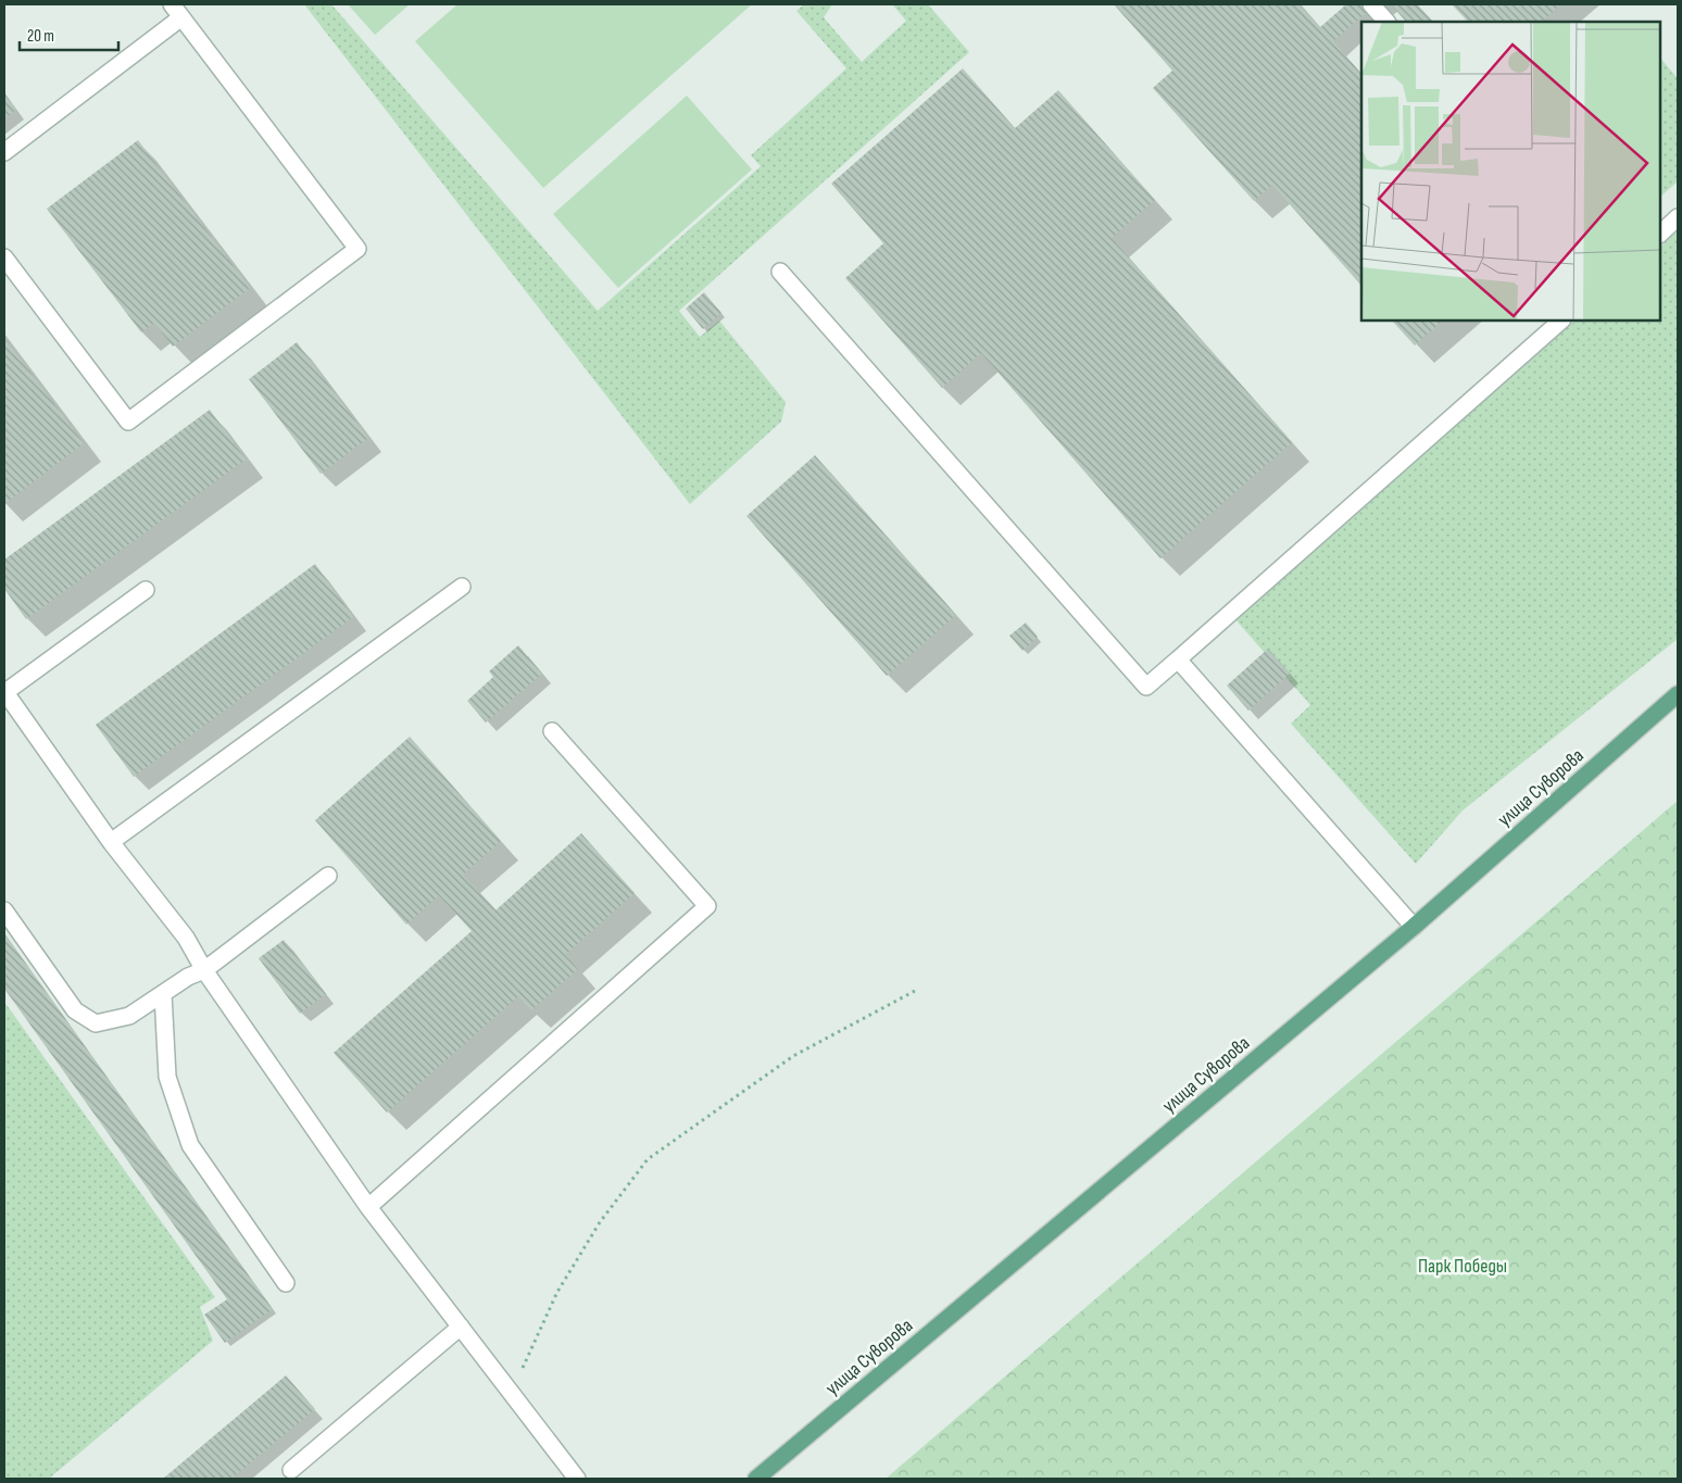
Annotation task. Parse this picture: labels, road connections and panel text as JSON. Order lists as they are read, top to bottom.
{
  "streets": {
    "main road": ["улица Суворова"]
  },
  "parks": ["Парк Победы"],
  "scale_bar": "20 m"
}
